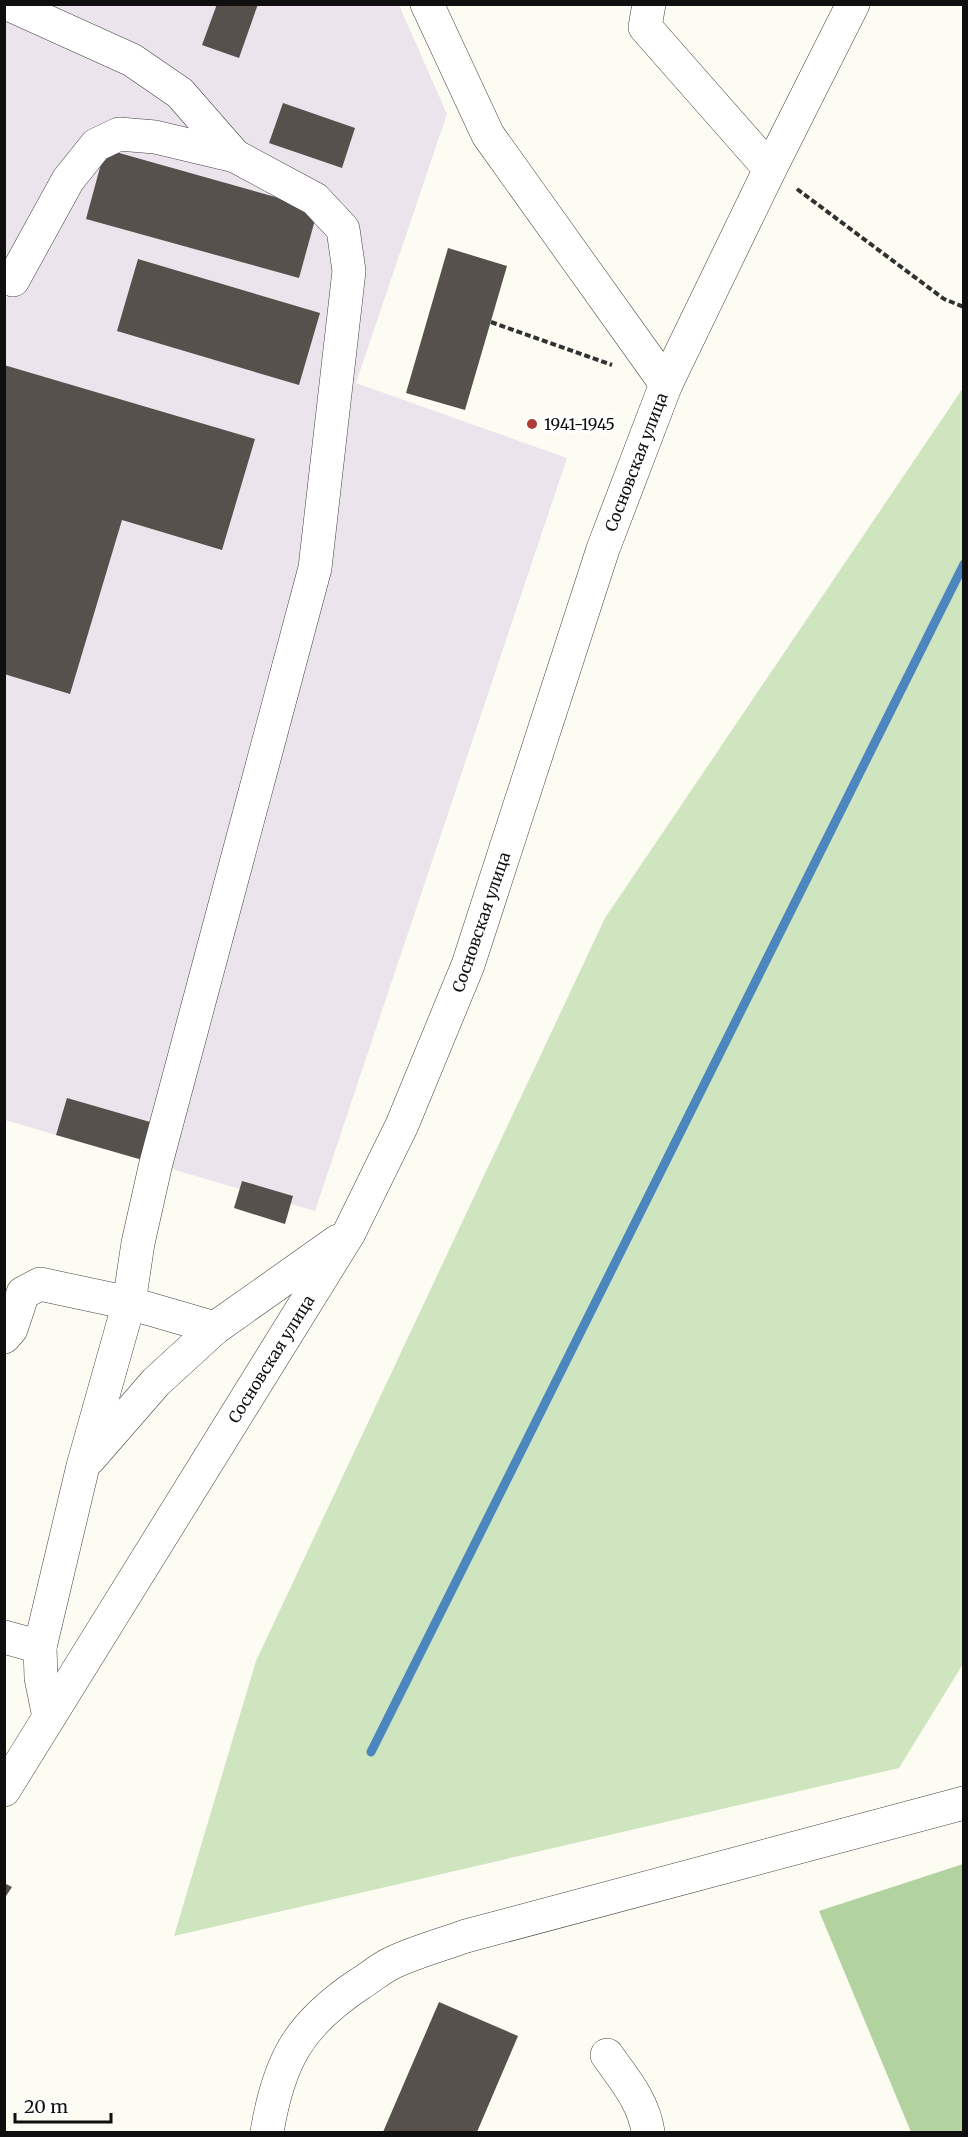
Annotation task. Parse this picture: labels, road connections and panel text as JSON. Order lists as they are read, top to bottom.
{
  "streets": {
    "street": ["Сосновская улица"]
  },
  "places": ["1941-1945"],
  "scale_bar": "20 m"
}
